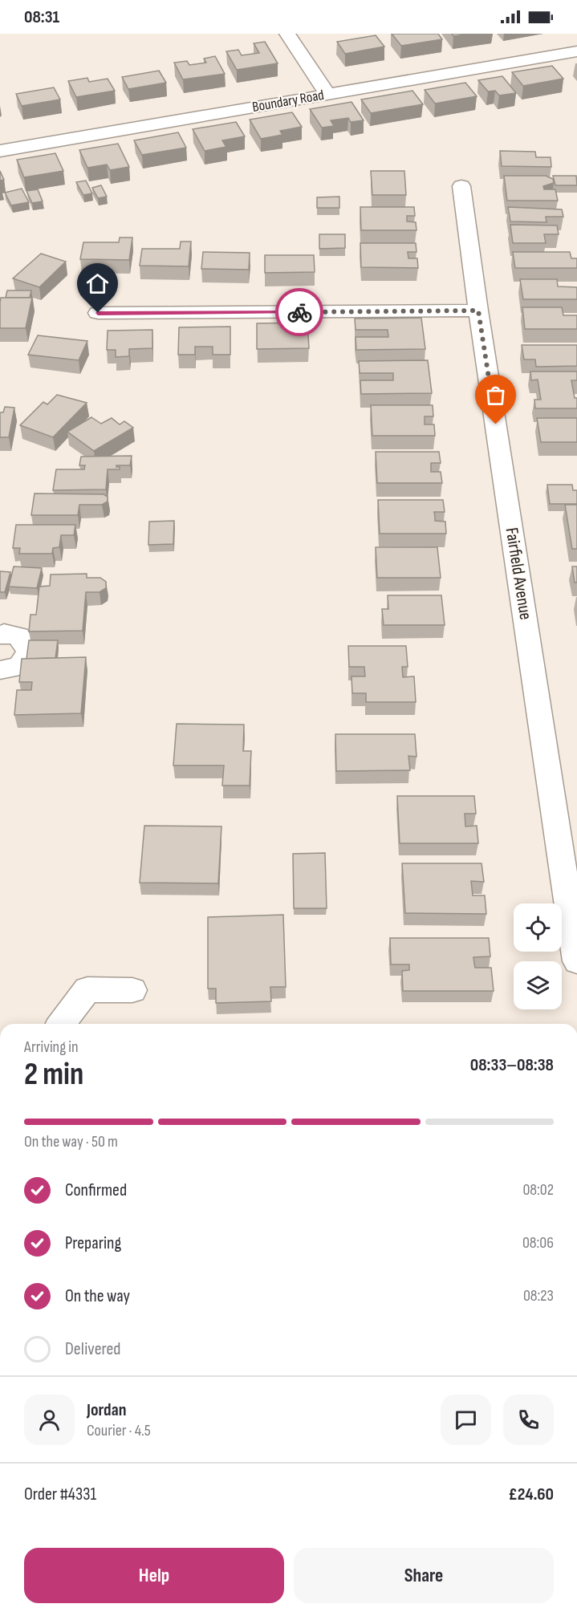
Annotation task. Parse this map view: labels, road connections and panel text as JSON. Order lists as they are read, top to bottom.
{
  "streets": {
    "street": ["Boundary Road", "Fairfield Avenue"]
  },
  "page": {
    "status": "08:31",
    "heading": ["2 min", "Arriving in", "08:33–08:38"],
    "panel": [
      "Jordan",
      "Courier · 4.5",
      "Order #4331",
      "£24.60"
    ],
    "bar": "On the way · 50 m",
    "list": [
      ["Confirmed", "08:02"],
      ["Preparing", "08:06"],
      ["On the way", "08:23"],
      "Delivered"
    ],
    "buttons": ["Help", "Share"]
  }
}
